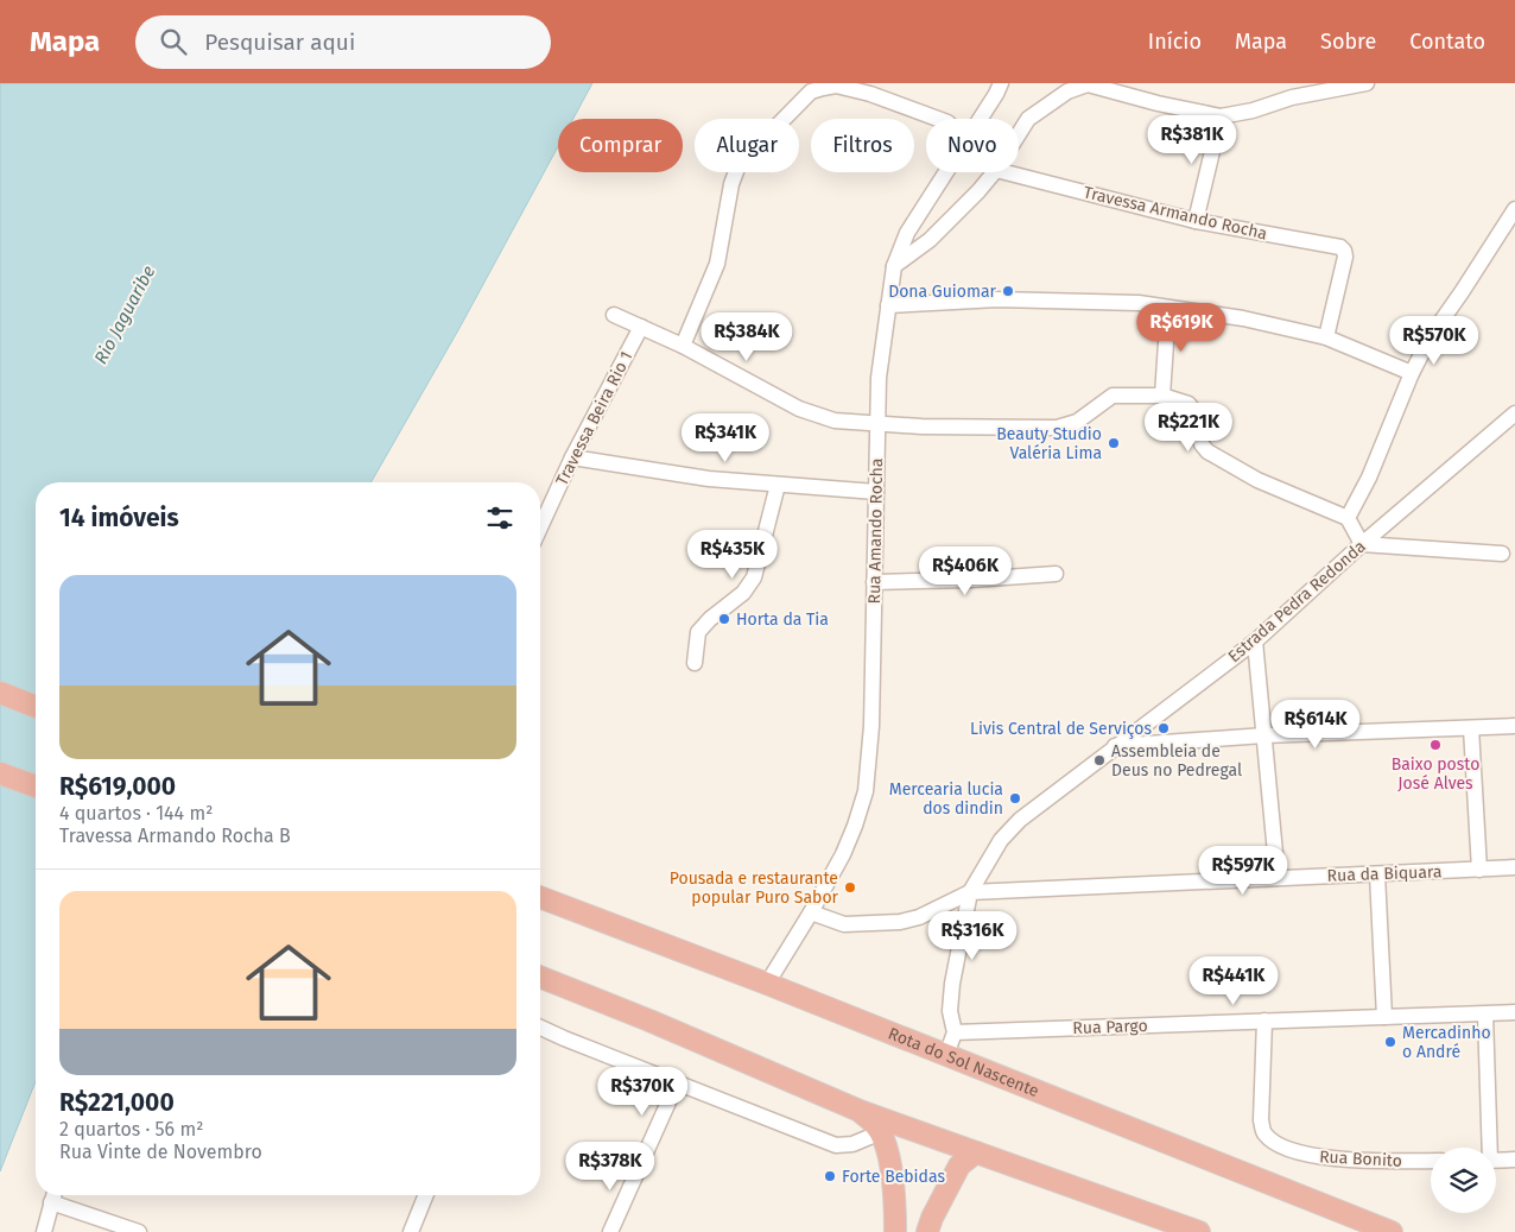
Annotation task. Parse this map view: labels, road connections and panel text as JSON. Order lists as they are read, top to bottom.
{
  "streets": {
    "highway": ["Rota do Sol Nascente"],
    "street": [
      "Travessa Armando Rocha",
      "Travessa Beira Rio 1",
      "Rua Amando Rocha",
      "Estrada Pedra Redonda",
      "Rua da Biquara",
      "Rua Pargo",
      "Rua Bonito"
    ]
  },
  "crossings": [
    ["Rua Amando Rocha", "Rota do Sol Nascente"],
    ["Estrada Pedra Redonda", "Rua da Biquara"],
    ["Rua Pargo", "Rua Bonito"]
  ],
  "water": ["Rio Jaguaribe"],
  "places": [
    "Dona Guiomar",
    "Beauty Studio Valéria Lima",
    "Horta da Tia",
    "Livis Central de Serviços",
    "Baixo posto José Alves",
    "Assembleia de Deus no Pedregal",
    "Mercearia lucia dos dindin",
    "Pousada e restaurante popular Puro Sabor",
    "Mercadinho o André",
    "Forte Bebidas"
  ],
  "page": {
    "header": "Mapa",
    "search": "Pesquisar aqui",
    "nav": [
      "Início",
      "Mapa",
      "Sobre",
      "Contato"
    ],
    "price": [
      "R$381K",
      "R$619K",
      "R$384K",
      "R$570K",
      "R$221K",
      "R$341K",
      "R$435K",
      "R$406K",
      "R$614K",
      "R$597K",
      "R$316K",
      "R$441K",
      "R$370K",
      "R$378K"
    ],
    "chip": [
      "Comprar",
      "Alugar",
      "Filtros",
      "Novo"
    ],
    "heading": "14 imóveis",
    "list": [
      {
        "name": "R$619,000",
        "note": "4 quartos · 144 m² · Travessa Armando Rocha B"
      },
      {
        "name": "R$221,000",
        "note": "2 quartos · 56 m² · Rua Vinte de Novembro"
      }
    ]
  }
}
